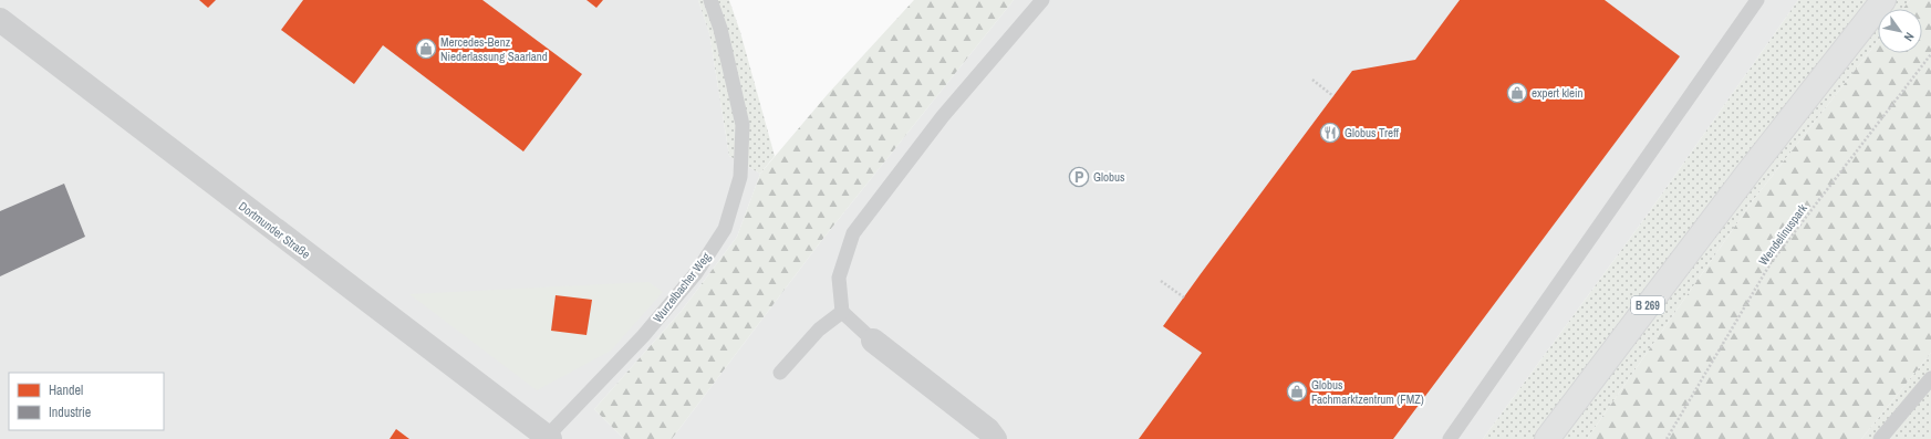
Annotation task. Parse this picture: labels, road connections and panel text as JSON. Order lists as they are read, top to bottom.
{
  "streets": {
    "main road": ["B 269"],
    "street": ["Dortmunder Straße"],
    "lane": ["Wurzelbacher Weg"],
    "path": ["Wendelinuspark"]
  },
  "crossings": [
    ["Dortmunder Straße", "Wurzelbacher Weg"]
  ],
  "places": {
    "shop": ["Mercedes-Benz Niederlassung Saarland", "expert klein", "Globus Fachmarktzentrum (FMZ)"],
    "restaurant": ["Globus Treff"],
    "parking": ["Globus"]
  },
  "legend": ["Handel", "Industrie"],
  "north": "bottom right"
}
